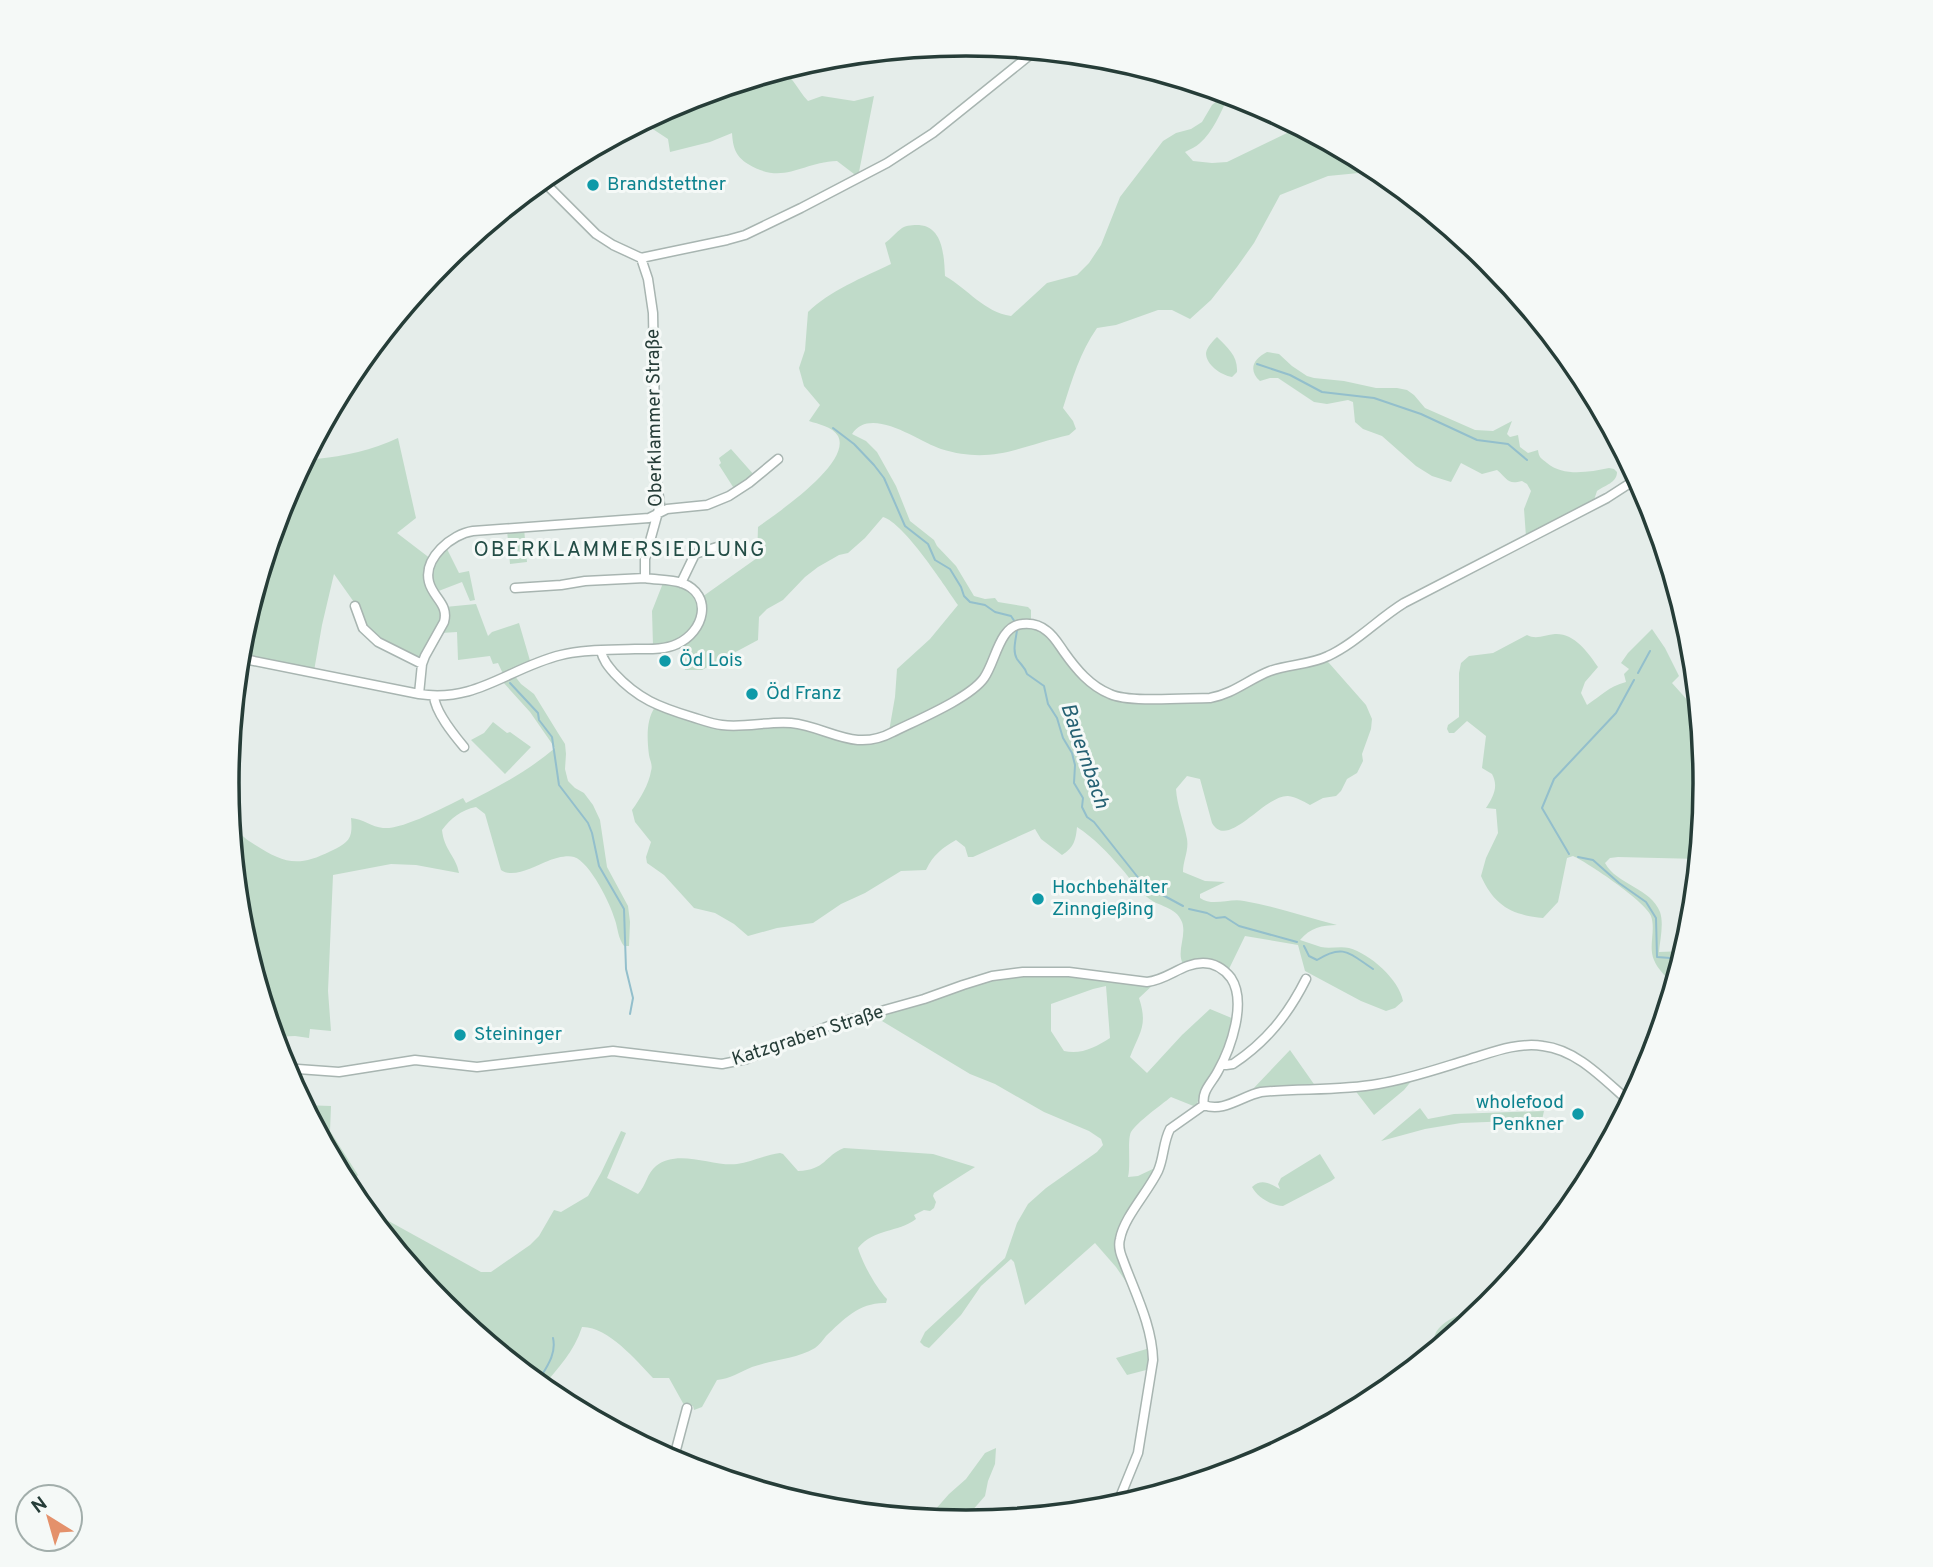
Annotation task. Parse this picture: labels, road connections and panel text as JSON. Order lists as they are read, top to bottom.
{
  "streets": {
    "street": ["Oberklammer Straße", "Katzgraben Straße"]
  },
  "districts": ["OBERKLAMMERSIEDLUNG"],
  "water": ["Bauernbach"],
  "places": [
    "Brandstettner",
    "Öd Lois",
    "Öd Franz",
    "Hochbehälter Zinngießing",
    "Steininger",
    "wholefood Penkner"
  ],
  "north": "top left"
}
